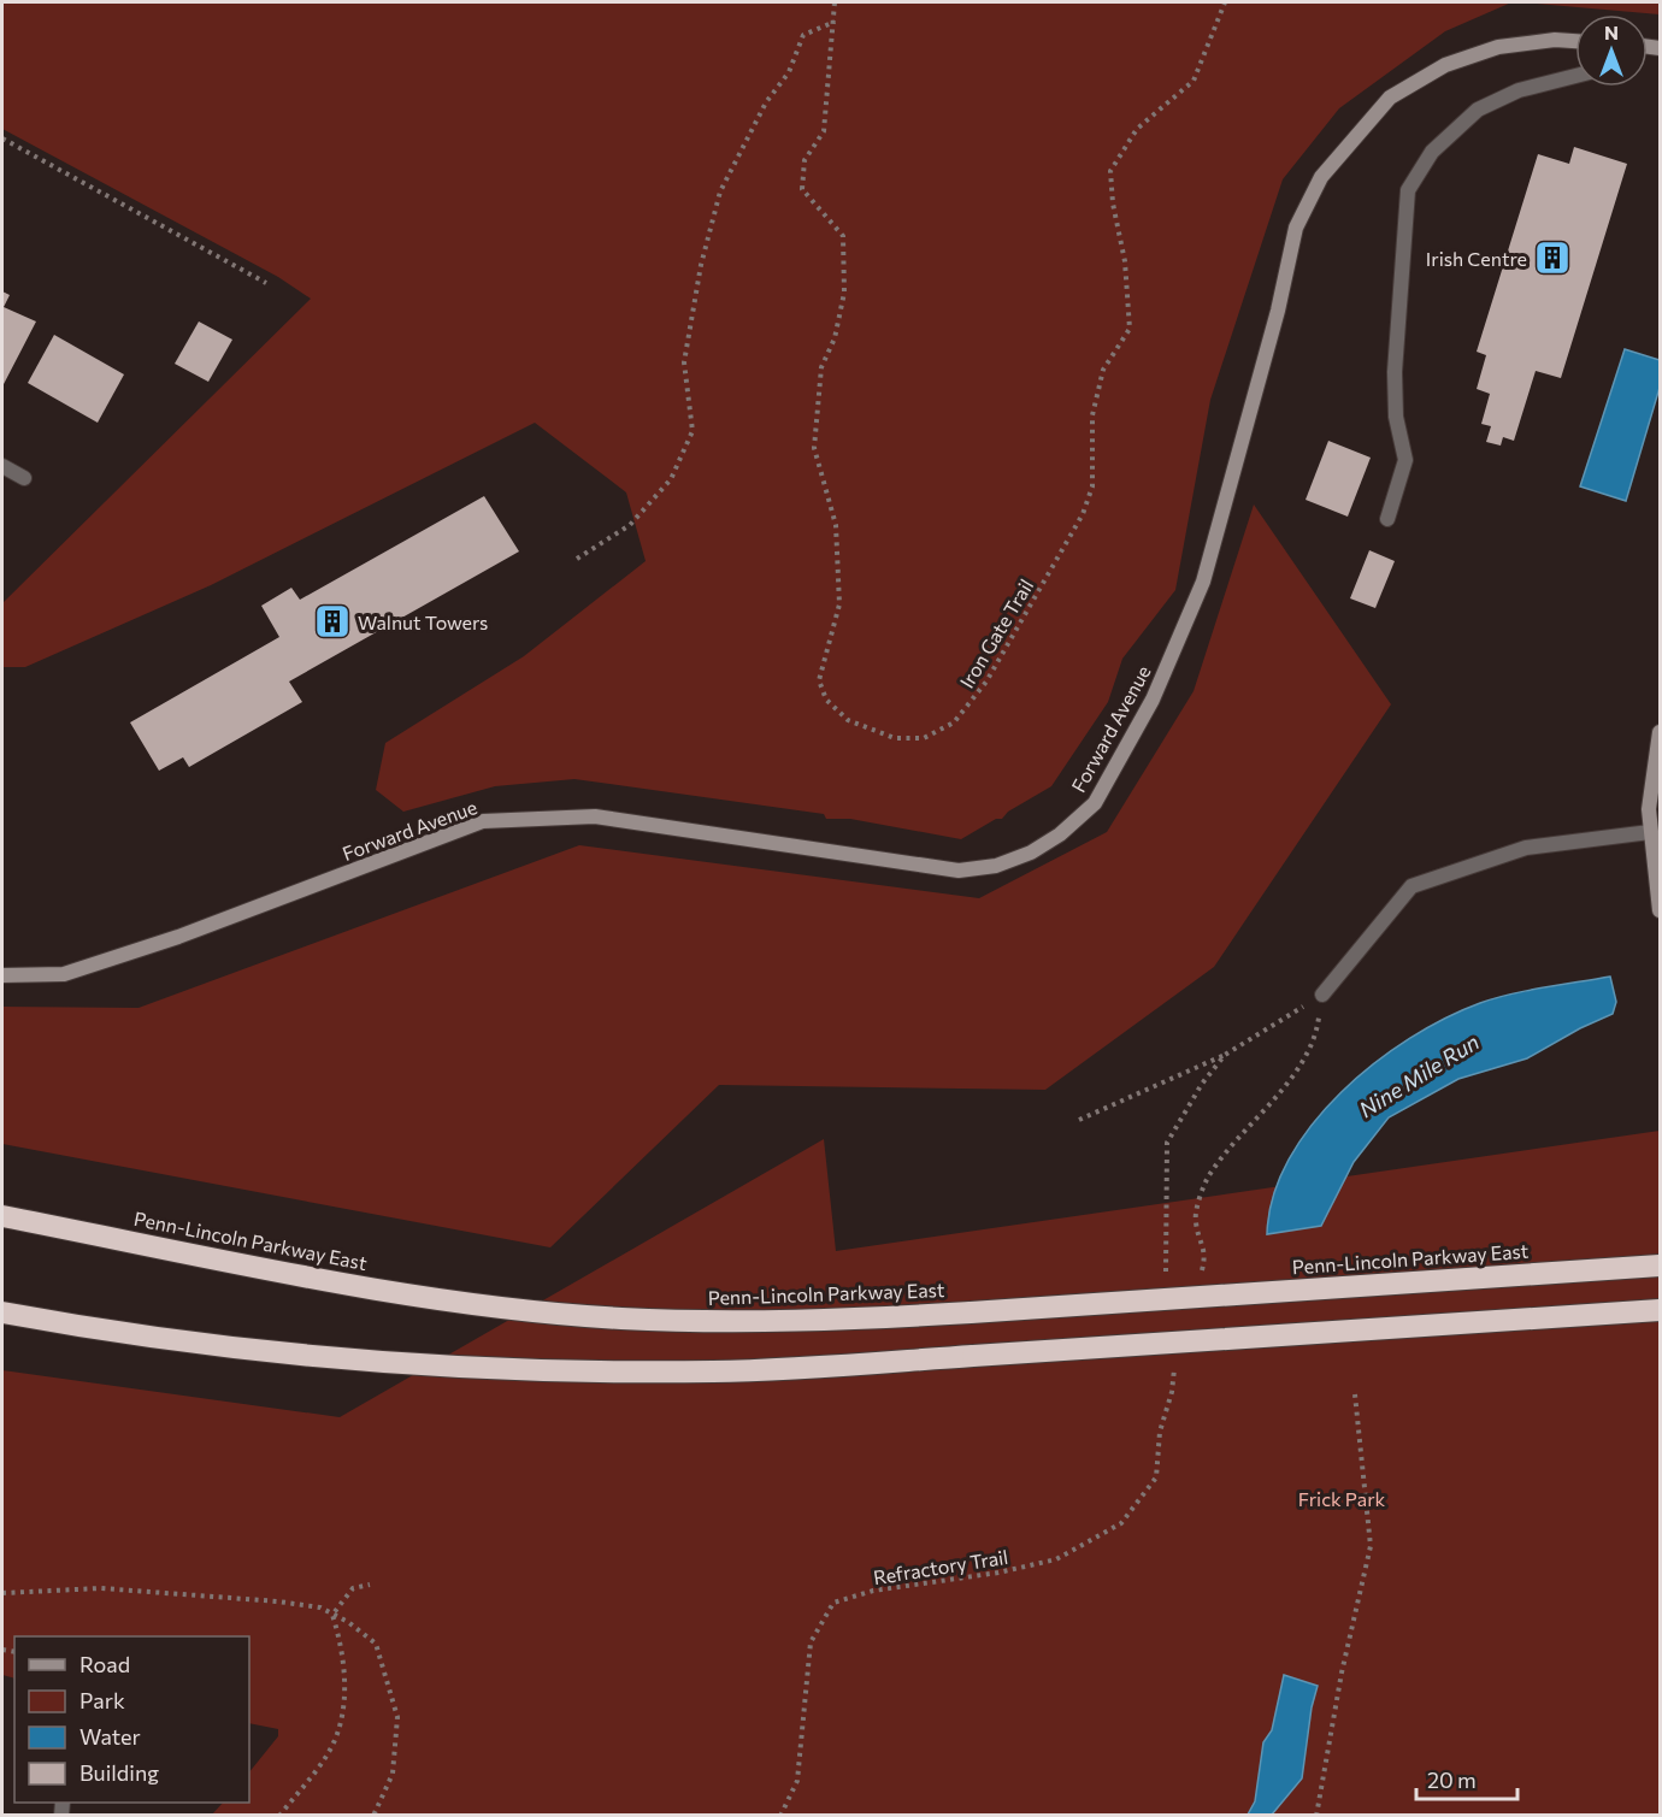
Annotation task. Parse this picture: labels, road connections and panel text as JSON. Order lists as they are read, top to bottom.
{
  "streets": {
    "highway": ["Penn-Lincoln Parkway East"],
    "main road": ["Forward Avenue"],
    "path": ["Iron Gate Trail", "Refractory Trail"]
  },
  "water": ["Nine Mile Run"],
  "parks": ["Frick Park"],
  "places": {
    "building": ["Irish Centre", "Walnut Towers"]
  },
  "legend": [
    "Road",
    "Park",
    "Water",
    "Building"
  ],
  "scale_bar": "20 m",
  "north": "top"
}
